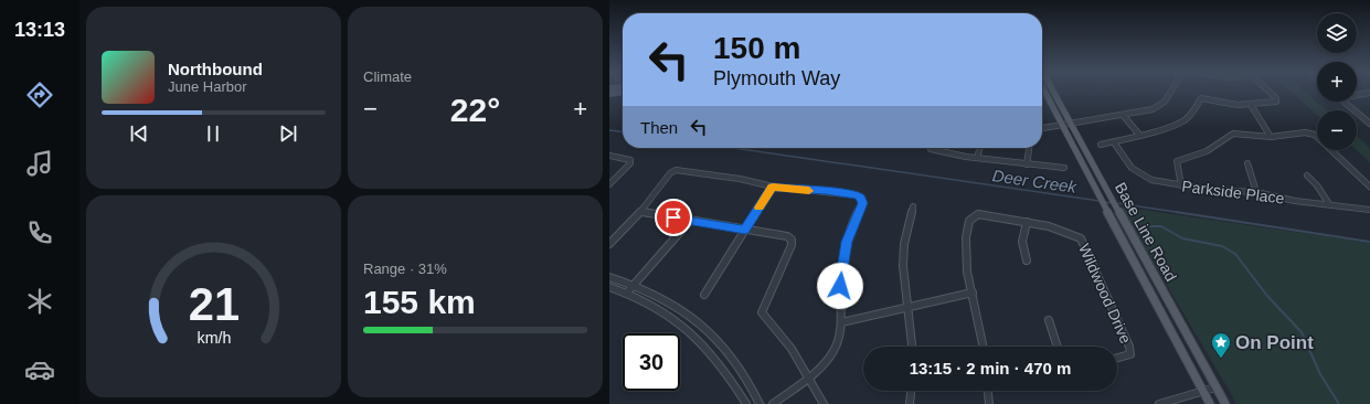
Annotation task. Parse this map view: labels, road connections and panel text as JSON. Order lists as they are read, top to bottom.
{
  "streets": {
    "main road": ["Base Line Road"],
    "street": ["Parkside Place", "Wildwood Drive"]
  },
  "water": ["Deer Creek"],
  "places": {
    "place": ["On Point"]
  },
  "page": {
    "tabs": "13:13",
    "tile": [
      "Climate",
      ["Range · 31%", "155 km"]
    ],
    "map_buttons": ["+", "−"],
    "turn": ["150 m", "Plymouth Way"],
    "song": ["Northbound", "June Harbor"],
    "heat": ["−", "22°", "+"],
    "then": "Then",
    "limit": "30",
    "trip": "13:15 · 2 min · 470 m",
    "gauge": ["21", "km/h"]
  }
}
